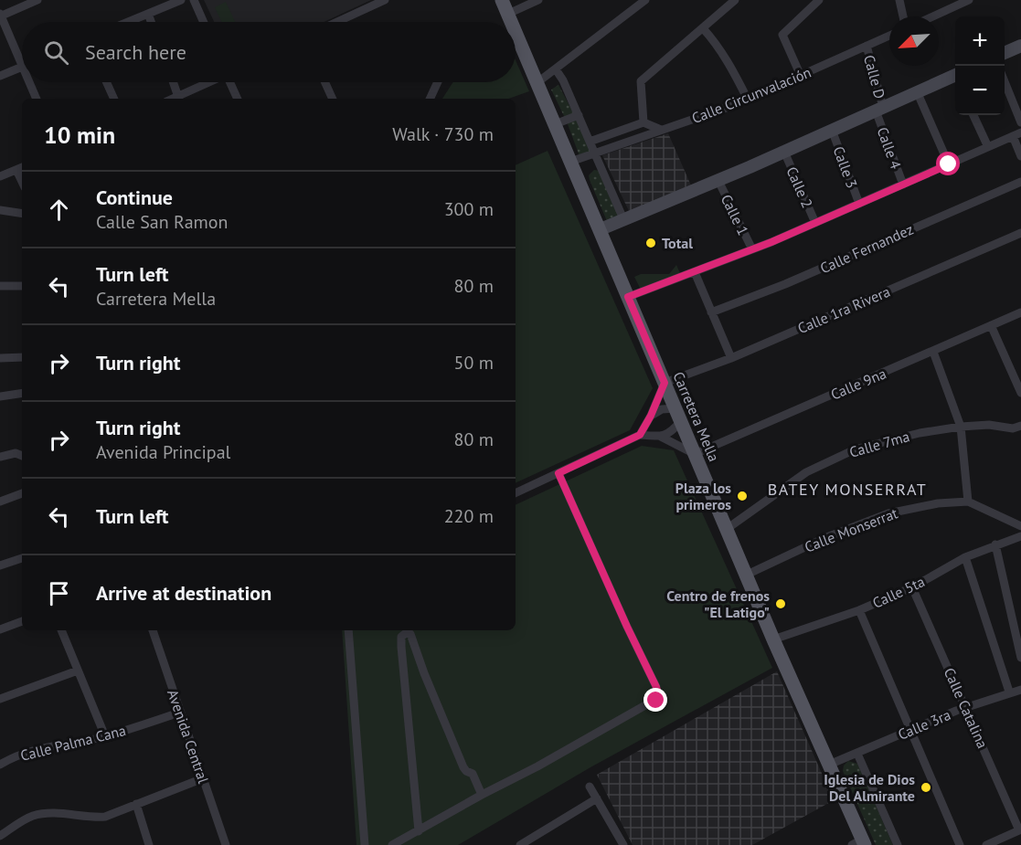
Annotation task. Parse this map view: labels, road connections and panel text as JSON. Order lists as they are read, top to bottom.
{
  "streets": {
    "main road": ["Carretera Mella"],
    "street": [
      "Calle D",
      "Calle Circunvalación",
      "Calle 4",
      "Calle 3",
      "Calle 2",
      "Calle 1",
      "Calle Fernandez",
      "Calle 1ra Rivera",
      "Calle 9na",
      "Calle 7ma",
      "Calle Monserrat",
      "Calle 5ta",
      "Calle Catalina",
      "Calle 3ra",
      "Avenida Central",
      "Calle Palma Cana"
    ]
  },
  "crossings": [
    ["Calle D", "Calle Circunvalación"],
    ["Calle D", "Calle 4"],
    ["Calle Circunvalación", "Carretera Mella"],
    ["Calle 1ra Rivera", "Carretera Mella"],
    ["Calle 9na", "Carretera Mella"],
    ["Carretera Mella", "Calle 7ma"],
    ["Carretera Mella", "Calle Monserrat"],
    ["Carretera Mella", "Calle 5ta"],
    ["Carretera Mella", "Calle 3ra"],
    ["Calle 5ta", "Calle Catalina"],
    ["Calle Catalina", "Calle 3ra"],
    ["Avenida Central", "Calle Palma Cana"]
  ],
  "districts": ["BATEY MONSERRAT"],
  "places": [
    "Total",
    "Plaza los primeros",
    "Centro de frenos \"El Latigo\"",
    "Iglesia de Dios Del Almirante"
  ],
  "north": "bottom left",
  "page": {
    "map_buttons": ["+", "−"],
    "search": "Search here",
    "heading": ["10 min", "Walk · 730 m"],
    "list": [
      ["Continue", "Calle San Ramon", "300 m"],
      ["Turn left", "Carretera Mella", "80 m"],
      ["Turn right", "50 m"],
      ["Turn right", "Avenida Principal", "80 m"],
      ["Turn left", "220 m"],
      "Arrive at destination"
    ]
  }
}
